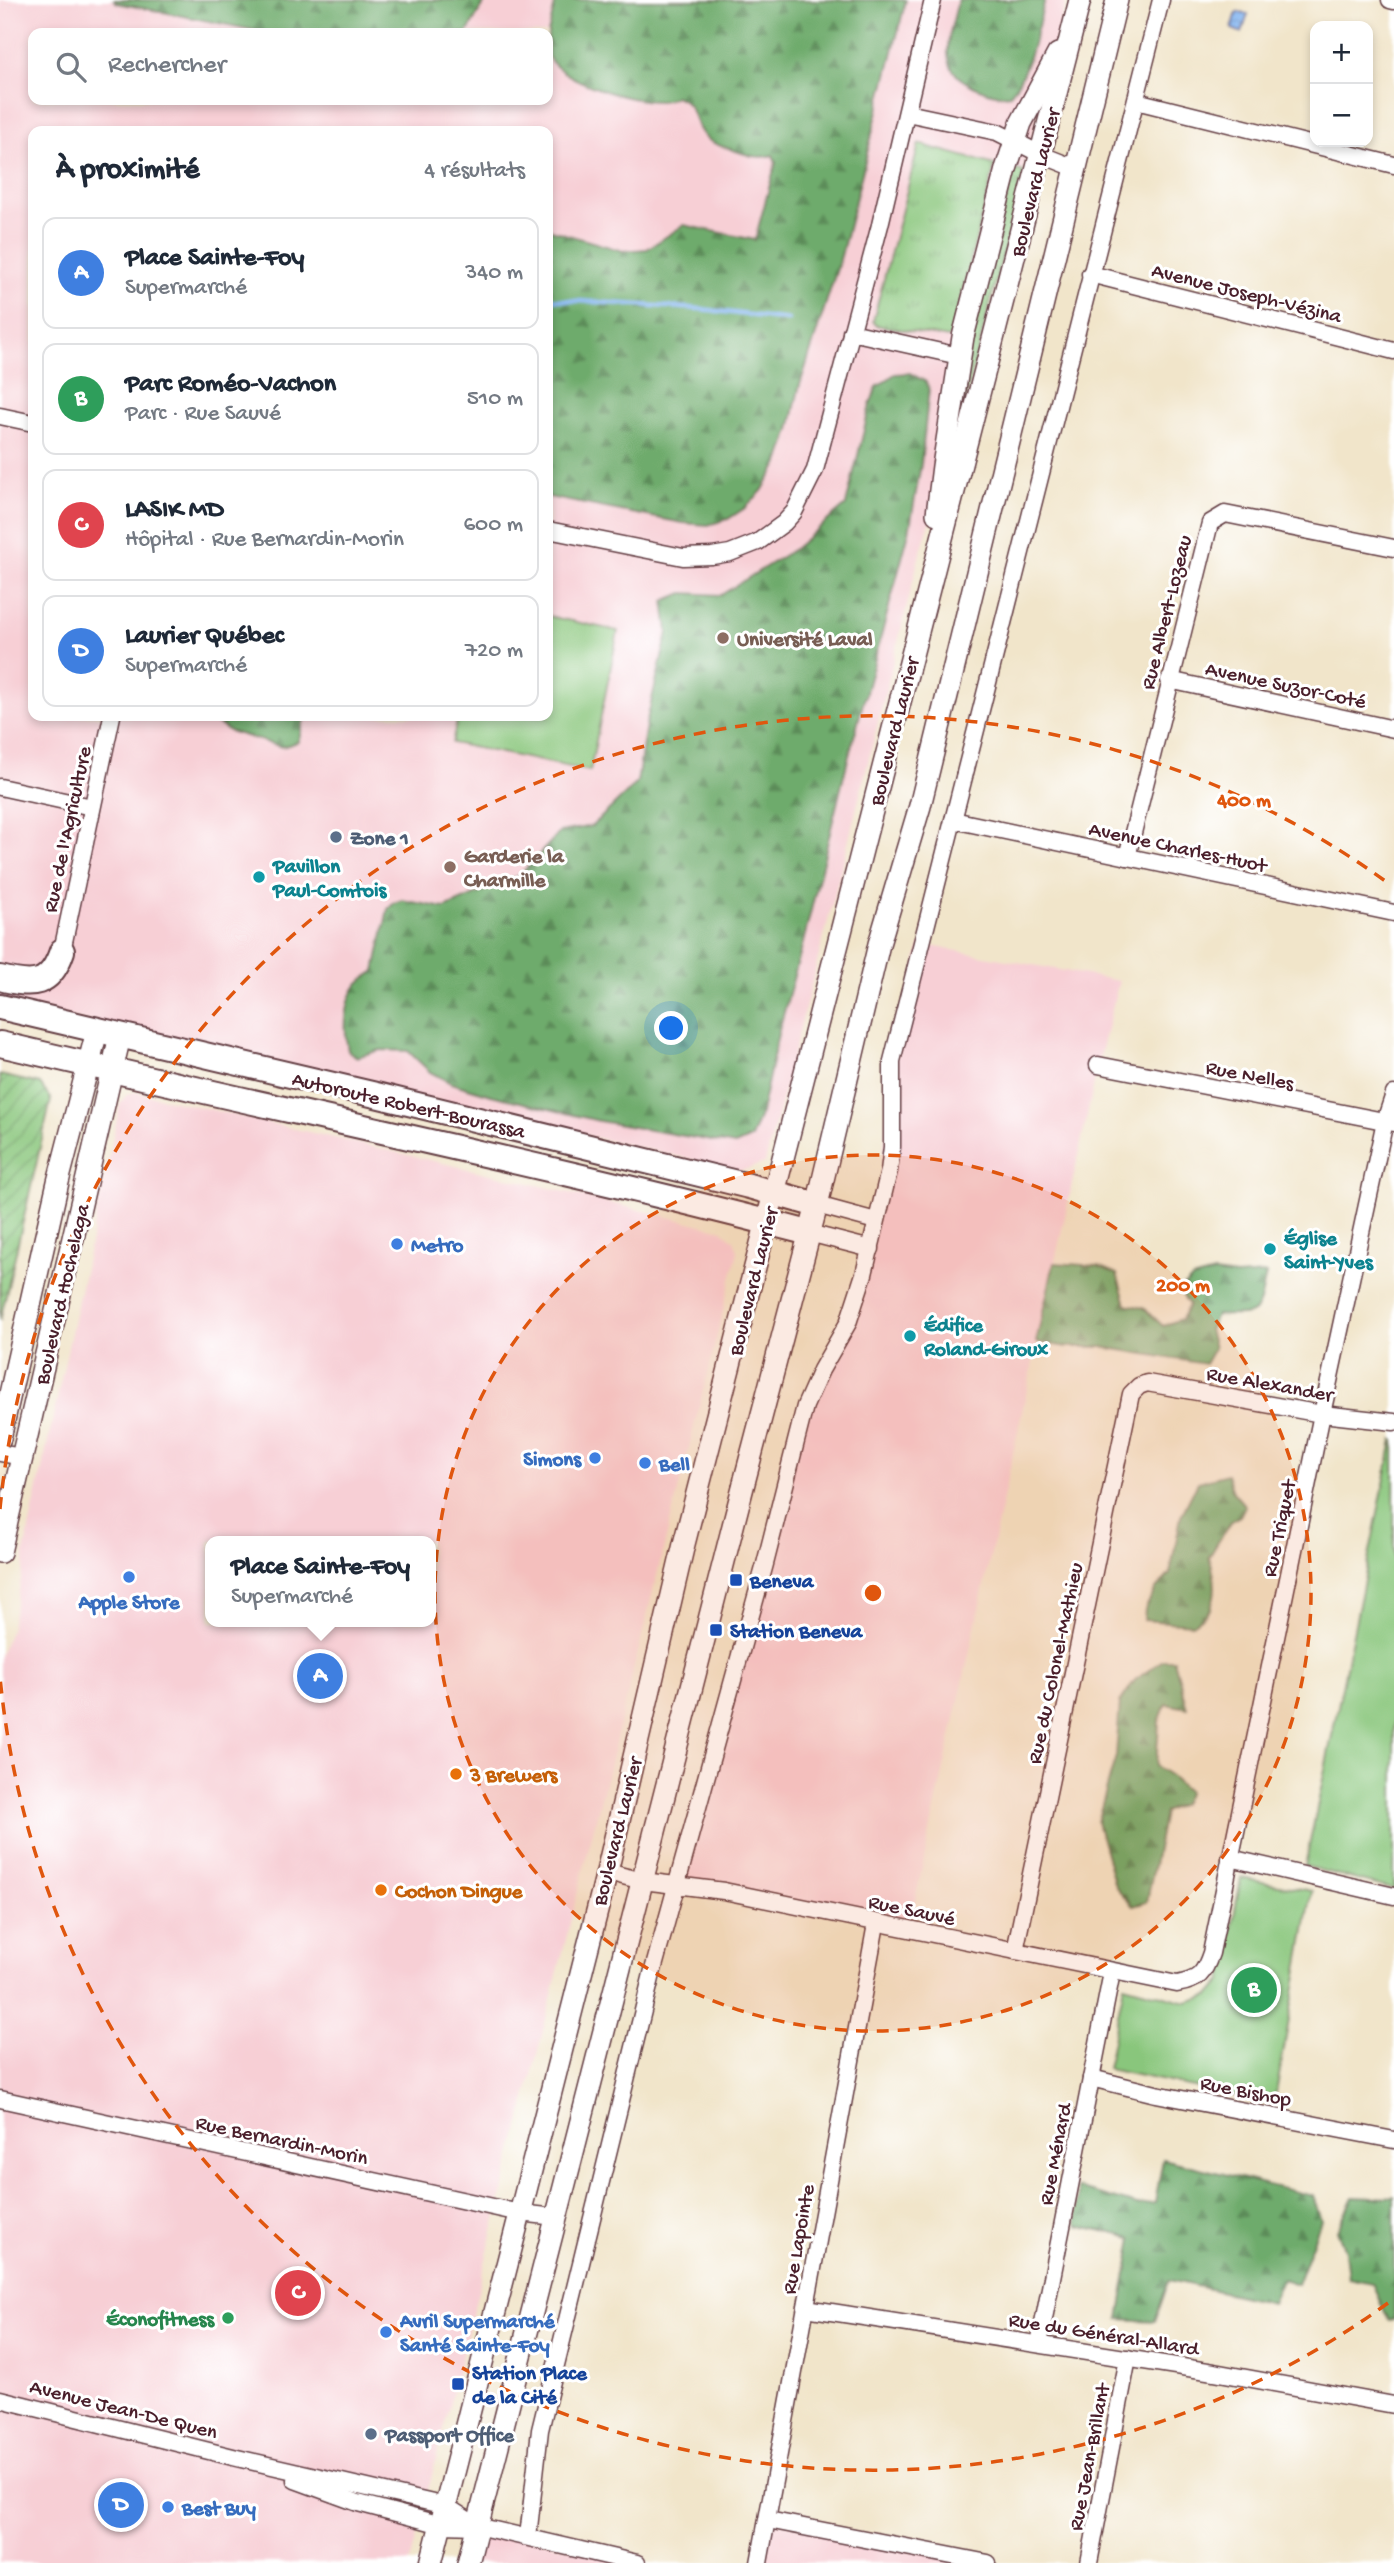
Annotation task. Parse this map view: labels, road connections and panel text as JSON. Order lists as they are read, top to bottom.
{
  "streets": {
    "highway": ["Autoroute Robert-Bourassa"],
    "main road": ["Boulevard Laurier", "Boulevard Hochelaga"],
    "street": [
      "Avenue Joseph-Vézina",
      "Rue Albert-Lozeau",
      "Avenue Suzor-Coté",
      "Rue de l'Agriculture",
      "Avenue Charles-Huot",
      "Rue Nelles",
      "Rue Alexander",
      "Rue Triquet",
      "Rue du Colonel-Mathieu",
      "Rue Sauvé",
      "Rue Bishop",
      "Rue Bernardin-Morin",
      "Rue Ménard",
      "Rue Lapointe",
      "Rue du Général-Allard",
      "Avenue Jean-De Quen",
      "Rue Jean-Brillant"
    ]
  },
  "crossings": [
    ["Boulevard Laurier", "Autoroute Robert-Bourassa"],
    ["Boulevard Laurier", "Rue Sauvé"],
    ["Boulevard Laurier", "Rue Bernardin-Morin"],
    ["Boulevard Laurier", "Avenue Jean-De Quen"],
    ["Rue Albert-Lozeau", "Avenue Suzor-Coté"],
    ["Rue Albert-Lozeau", "Avenue Charles-Huot"],
    ["Rue Nelles", "Rue Triquet"],
    ["Autoroute Robert-Bourassa", "Boulevard Hochelaga"],
    ["Rue Alexander", "Rue Triquet"],
    ["Rue Alexander", "Rue du Colonel-Mathieu"],
    ["Rue Triquet", "Rue Sauvé"],
    ["Rue du Colonel-Mathieu", "Rue Sauvé"],
    ["Rue Sauvé", "Rue Ménard"],
    ["Rue Sauvé", "Rue Lapointe"],
    ["Rue Bishop", "Rue Ménard"],
    ["Rue Ménard", "Rue du Général-Allard"],
    ["Rue Lapointe", "Rue du Général-Allard"],
    ["Rue du Général-Allard", "Rue Jean-Brillant"]
  ],
  "places": {
    "other": [
      "Université Laval",
      "Zone 1",
      "Garderie la Charmille",
      "Pavillon Paul-Comtois",
      "Metro",
      "Église Saint-Yves",
      "Édifice Roland-Giroux",
      "Simons",
      "Bell",
      "Apple Store",
      "3 Brewers",
      "Cochon Dingue",
      "Éconofitness",
      "Avril Supermarché Santé Sainte-Foy",
      "Passport Office",
      "Best Buy"
    ],
    "transit": ["Beneva", "Station Beneva", "Station Place de la Cité"]
  },
  "page": {
    "map_buttons": ["+", "−"],
    "search": "Rechercher",
    "heading": ["À proximité", "4 résultats"],
    "list": [
      {
        "mark": "A",
        "name": "Place Sainte-Foy",
        "note": "Supermarché",
        "value": "340 m"
      },
      {
        "mark": "B",
        "name": "Parc Roméo-Vachon",
        "note": "Parc · Rue Sauvé",
        "value": "510 m"
      },
      {
        "mark": "C",
        "name": "LASIK MD",
        "note": "Hôpital · Rue Bernardin-Morin",
        "value": "600 m"
      },
      {
        "mark": "D",
        "name": "Laurier Québec",
        "note": "Supermarché",
        "value": "720 m"
      }
    ],
    "popup": ["Place Sainte-Foy", "Supermarché"],
    "pins": [
      "A",
      "B",
      "C",
      "D"
    ]
  },
  "rings": ["400 m", "200 m"]
}
